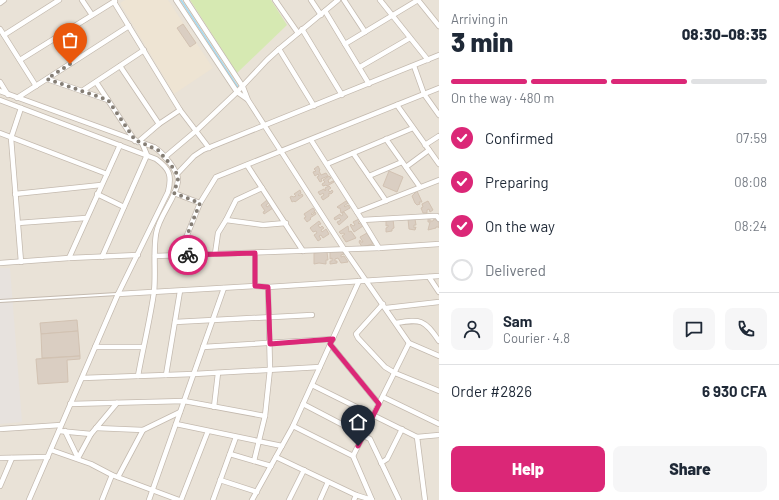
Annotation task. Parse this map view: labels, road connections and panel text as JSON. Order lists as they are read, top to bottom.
{
  "page": {
    "heading": ["3 min", "Arriving in", "08:30–08:35"],
    "panel": [
      "Sam",
      "Courier · 4.8",
      "Order #2826",
      "6 930 CFA"
    ],
    "bar": "On the way · 480 m",
    "list": [
      ["Confirmed", "07:59"],
      ["Preparing", "08:08"],
      ["On the way", "08:24"],
      "Delivered"
    ],
    "buttons": ["Help", "Share"]
  }
}
